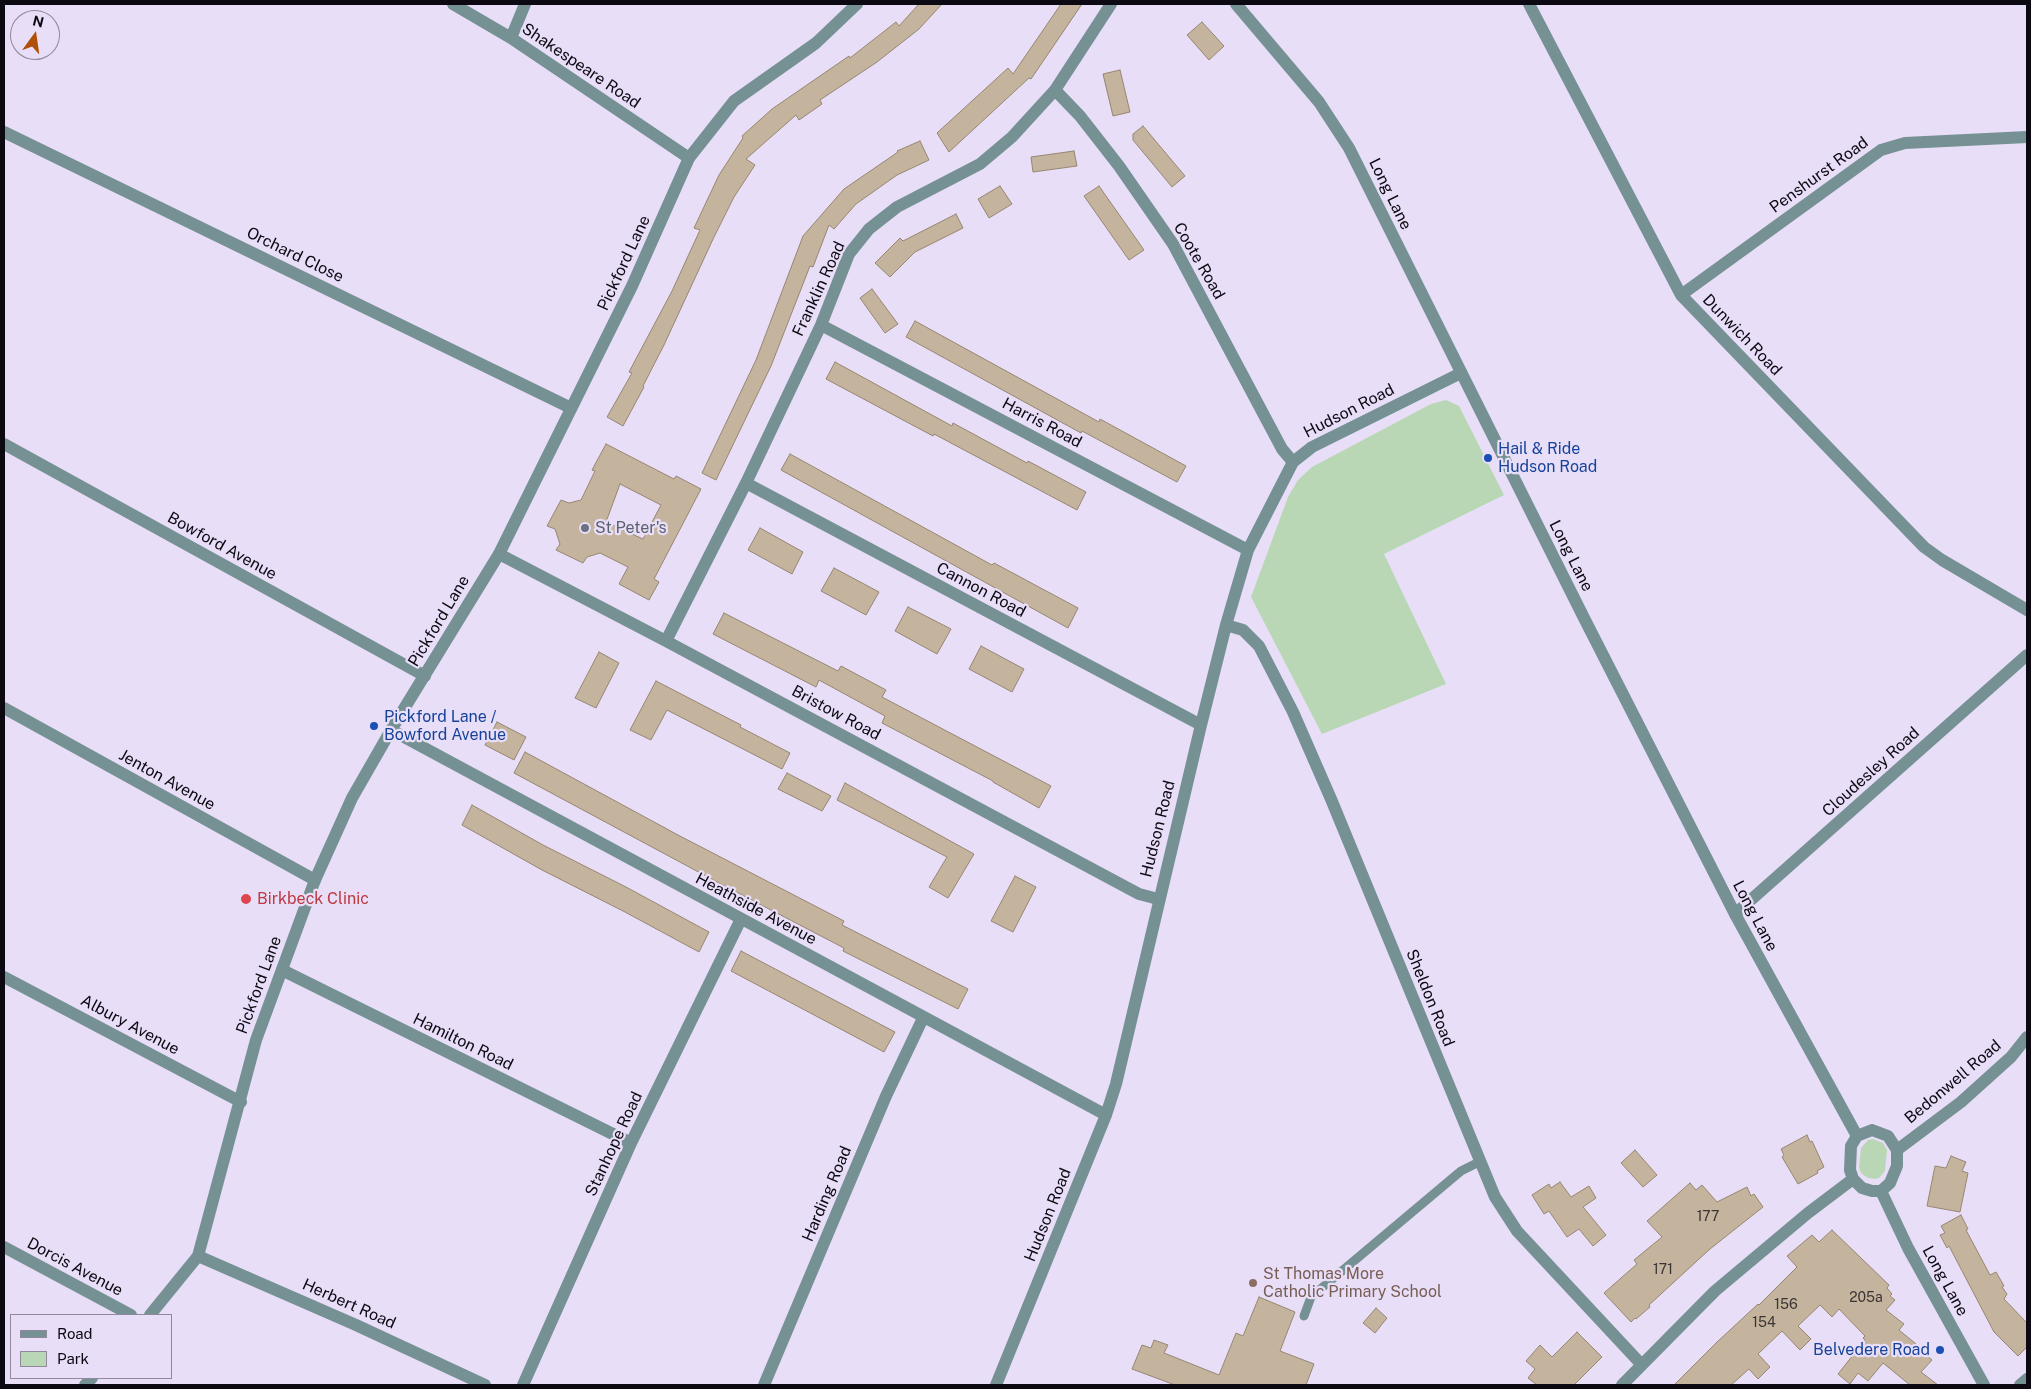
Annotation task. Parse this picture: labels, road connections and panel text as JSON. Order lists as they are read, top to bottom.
{
  "streets": {
    "street": [
      "Shakespeare Road",
      "Penshurst Road",
      "Long Lane",
      "Orchard Close",
      "Coote Road",
      "Pickford Lane",
      "Franklin Road",
      "Dunwich Road",
      "Hudson Road",
      "Harris Road",
      "Bowford Avenue",
      "Cannon Road",
      "Bristow Road",
      "Cloudesley Road",
      "Jenton Avenue",
      "Heathside Avenue",
      "Sheldon Road",
      "Albury Avenue",
      "Hamilton Road",
      "Bedonwell Road",
      "Stanhope Road",
      "Harding Road",
      "Dorcis Avenue",
      "Herbert Road"
    ]
  },
  "crossings": [
    ["Shakespeare Road", "Pickford Lane"],
    ["Penshurst Road", "Dunwich Road"],
    ["Long Lane", "Hudson Road"],
    ["Long Lane", "Cloudesley Road"],
    ["Long Lane", "Bedonwell Road"],
    ["Orchard Close", "Pickford Lane"],
    ["Coote Road", "Franklin Road"],
    ["Coote Road", "Hudson Road"],
    ["Pickford Lane", "Bowford Avenue"],
    ["Pickford Lane", "Bristow Road"],
    ["Pickford Lane", "Jenton Avenue"],
    ["Pickford Lane", "Heathside Avenue"],
    ["Pickford Lane", "Albury Avenue"],
    ["Pickford Lane", "Hamilton Road"],
    ["Pickford Lane", "Herbert Road"],
    ["Franklin Road", "Harris Road"],
    ["Franklin Road", "Cannon Road"],
    ["Franklin Road", "Bristow Road"],
    ["Hudson Road", "Harris Road"],
    ["Hudson Road", "Cannon Road"],
    ["Hudson Road", "Bristow Road"],
    ["Hudson Road", "Heathside Avenue"],
    ["Hudson Road", "Sheldon Road"],
    ["Heathside Avenue", "Stanhope Road"],
    ["Heathside Avenue", "Harding Road"],
    ["Hamilton Road", "Stanhope Road"]
  ],
  "places": [
    "Hail & Ride Hudson Road",
    "St Peter's",
    "Pickford Lane / Bowford Avenue",
    "Birkbeck Clinic",
    "St Thomas More Catholic Primary School",
    "Belvedere Road"
  ],
  "house_numbers": [
    "177",
    "171",
    "205a",
    "156",
    "154"
  ],
  "legend": ["Road", "Park"],
  "north": "top"
}
